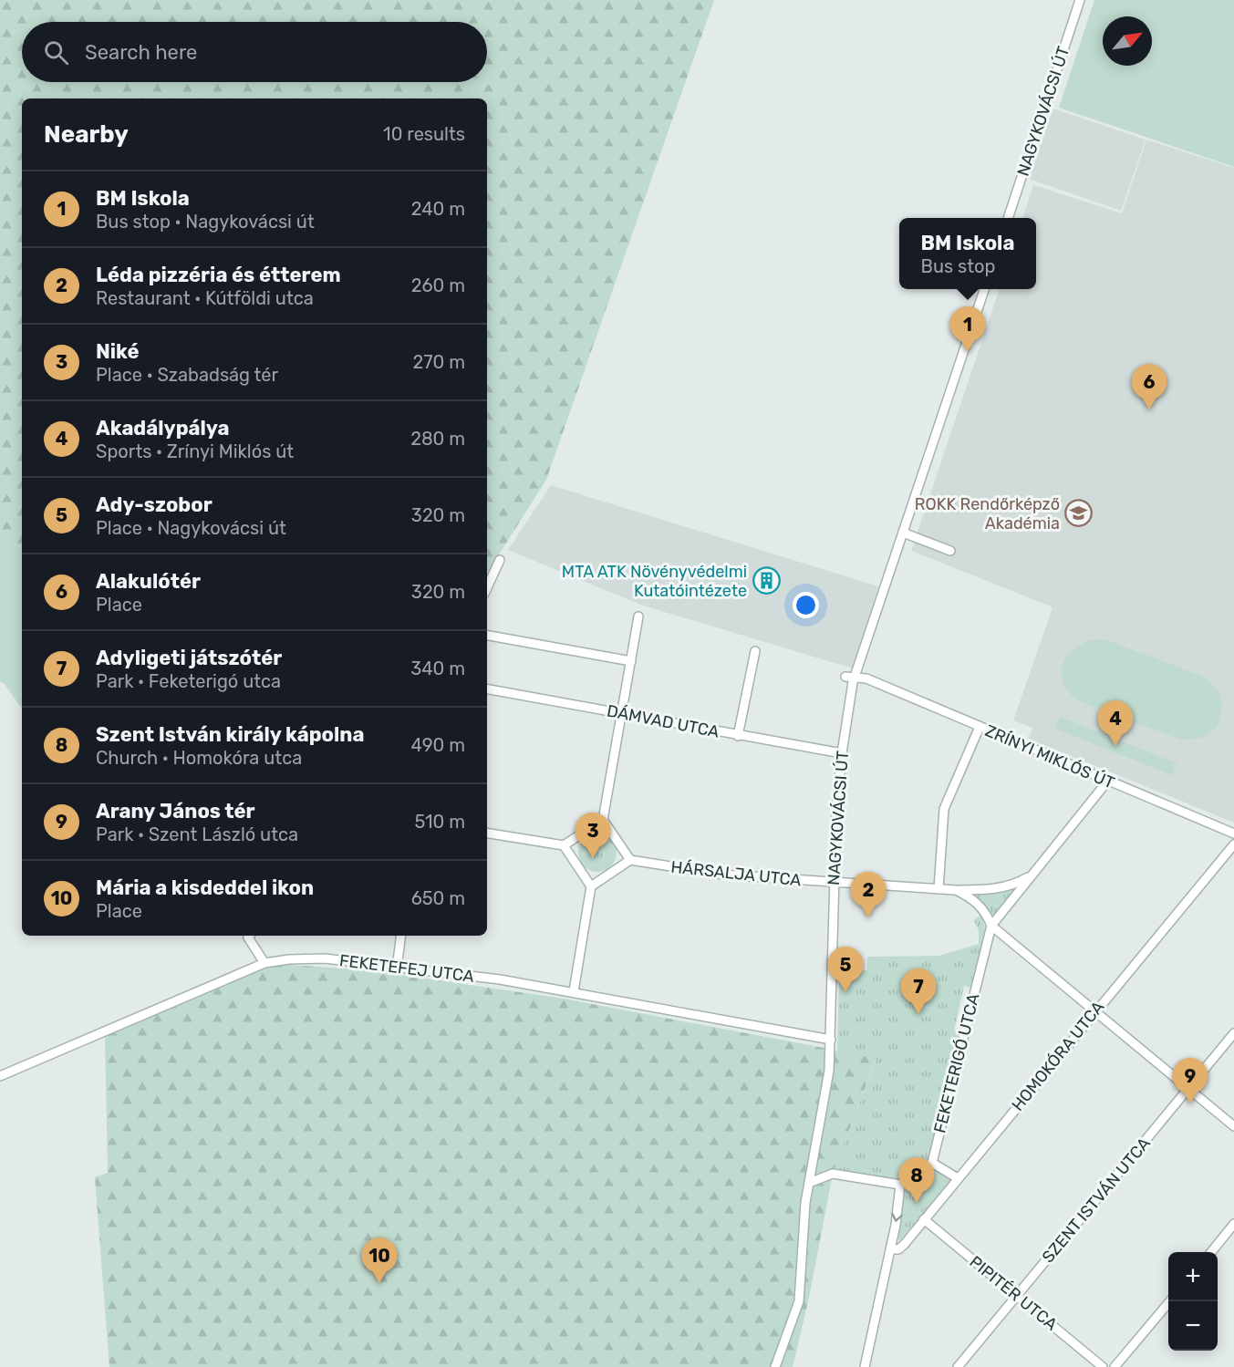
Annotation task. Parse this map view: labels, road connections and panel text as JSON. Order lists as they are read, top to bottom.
{
  "streets": {
    "street": [
      "NAGYKOVÁCSI ÚT",
      "DÁMVAD UTCA",
      "ZRÍNYI MIKLÓS ÚT",
      "HÁRSALJA UTCA",
      "FEKETEFEJ UTCA",
      "HOMOKÓRA UTCA",
      "FEKETERIGÓ UTCA",
      "SZENT ISTVÁN UTCA",
      "PIPITÉR UTCA"
    ]
  },
  "crossings": [
    ["NAGYKOVÁCSI ÚT", "DÁMVAD UTCA"],
    ["NAGYKOVÁCSI ÚT", "ZRÍNYI MIKLÓS ÚT"],
    ["NAGYKOVÁCSI ÚT", "HÁRSALJA UTCA"],
    ["NAGYKOVÁCSI ÚT", "FEKETEFEJ UTCA"],
    ["ZRÍNYI MIKLÓS ÚT", "FEKETERIGÓ UTCA"],
    ["HÁRSALJA UTCA", "FEKETERIGÓ UTCA"],
    ["HOMOKÓRA UTCA", "PIPITÉR UTCA"],
    ["SZENT ISTVÁN UTCA", "PIPITÉR UTCA"]
  ],
  "places": {
    "school or university": ["ROKK Rendőrképző Akadémia"],
    "building": ["MTA ATK Növényvédelmi Kutatóintézete"]
  },
  "north": "top right",
  "page": {
    "search": "Search here",
    "heading": ["Nearby", "10 results"],
    "list": [
      {
        "mark": "1",
        "name": "BM Iskola",
        "note": "Bus stop · Nagykovácsi út",
        "value": "240 m"
      },
      {
        "mark": "2",
        "name": "Léda pizzéria és étterem",
        "note": "Restaurant · Kútföldi utca",
        "value": "260 m"
      },
      {
        "mark": "3",
        "name": "Niké",
        "note": "Place · Szabadság tér",
        "value": "270 m"
      },
      {
        "mark": "4",
        "name": "Akadálypálya",
        "note": "Sports · Zrínyi Miklós út",
        "value": "280 m"
      },
      {
        "mark": "5",
        "name": "Ady-szobor",
        "note": "Place · Nagykovácsi út",
        "value": "320 m"
      },
      {
        "mark": "6",
        "name": "Alakulótér",
        "note": "Place",
        "value": "320 m"
      },
      {
        "mark": "7",
        "name": "Adyligeti játszótér",
        "note": "Park · Feketerigó utca",
        "value": "340 m"
      },
      {
        "mark": "8",
        "name": "Szent István király kápolna",
        "note": "Church · Homokóra utca",
        "value": "490 m"
      },
      {
        "mark": "9",
        "name": "Arany János tér",
        "note": "Park · Szent László utca",
        "value": "510 m"
      },
      {
        "mark": "10",
        "name": "Mária a kisdeddel ikon",
        "note": "Place",
        "value": "650 m"
      }
    ],
    "popup": ["BM Iskola", "Bus stop"],
    "pins": [
      "1",
      "6",
      "4",
      "3",
      "2",
      "5",
      "7",
      "9",
      "8",
      "10"
    ],
    "map_buttons": ["+", "−"]
  }
}
